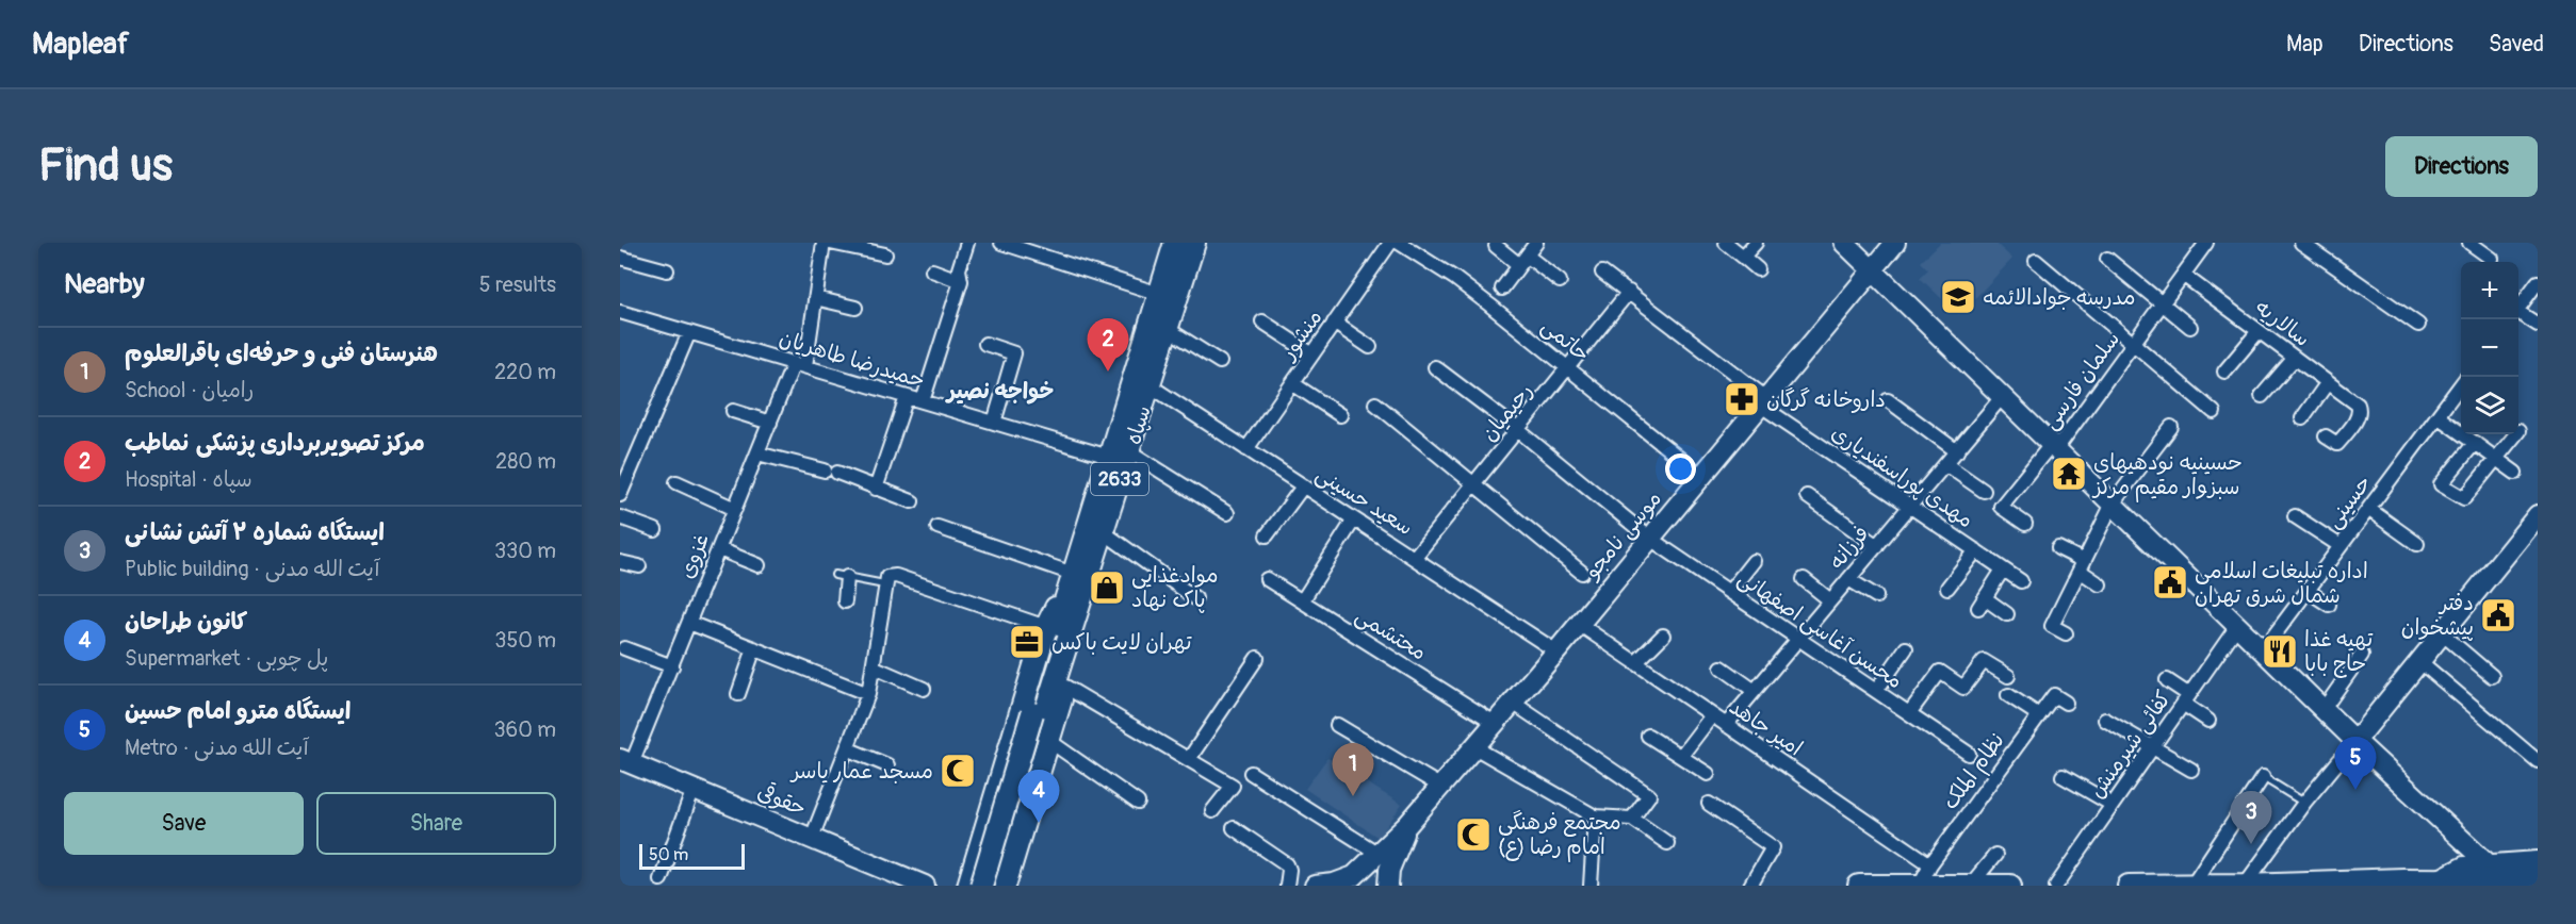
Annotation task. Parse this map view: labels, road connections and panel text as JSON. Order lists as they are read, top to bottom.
{
  "streets": {
    "main road": [
      "سپاه",
      "2633",
      "موسی نامجو",
      "حقوقی"
    ],
    "street": [
      "سالاریه",
      "منشور",
      "حاتمی",
      "حمیدرضا طاهریان",
      "سلمان فارسی",
      "رحیمیان",
      "مهدی پوراسفندیاری",
      "سعید حسینی",
      "حسینی",
      "فرزانه",
      "غزوی",
      "محسن آغاسی اصفهانی",
      "محتشمی",
      "امیر جاهد",
      "کفائی شیرمنش",
      "نظام الملک"
    ]
  },
  "crossings": [
    ["سالاریه", "سلمان فارسی"],
    ["منشور", "سعید حسینی"],
    ["حاتمی", "رحیمیان"],
    ["حاتمی", "موسی نامجو"],
    ["حمیدرضا طاهریان", "سپاه"],
    ["حمیدرضا طاهریان", "غزوی"],
    ["رحیمیان", "مهدی پوراسفندیاری"],
    ["رحیمیان", "سعید حسینی"],
    ["رحیمیان", "محسن آغاسی اصفهانی"],
    ["سپاه", "2633"],
    ["سپاه", "سعید حسینی"],
    ["مهدی پوراسفندیاری", "موسی نامجو"],
    ["مهدی پوراسفندیاری", "فرزانه"],
    ["سعید حسینی", "موسی نامجو"],
    ["موسی نامجو", "محسن آغاسی اصفهانی"],
    ["موسی نامجو", "محتشمی"],
    ["موسی نامجو", "امیر جاهد"],
    ["فرزانه", "محسن آغاسی اصفهانی"],
    ["فرزانه", "امیر جاهد"],
    ["غزوی", "حقوقی"],
    ["امیر جاهد", "نظام الملک"]
  ],
  "districts": ["خواجه نصیر"],
  "places": {
    "school or university": ["مدرسه جوادالائمه"],
    "pharmacy": ["داروخانه گرگان"],
    "temple": ["حسینیه نودهیهای سبزوار مقیم مرکز"],
    "public building": ["اداره تبلیغات اسلامی شمال شرق تهران", "دفتر پیشخوان"],
    "shop": ["موادغذایی پاک نهاد"],
    "office": ["تهران لایت باکس"],
    "restaurant": ["تهیه غذا حاج بابا"],
    "mosque": ["مسجد عمار یاسر", "مجتمع فرهنگی امام رضا (ع)"]
  },
  "scale_bar": "50 m",
  "page": {
    "header": "Mapleaf",
    "nav": ["Map", "Directions", "Saved"],
    "buttons": [
      "Directions",
      ["Save", "Share"]
    ],
    "title": "Find us",
    "heading": ["Nearby", "5 results"],
    "map_buttons": ["+", "−"],
    "pins": [
      "2",
      "5",
      "1",
      "4",
      "3"
    ],
    "list": [
      {
        "mark": "1",
        "name": "هنرستان فنی و حرفه‌ای باقرالعلوم",
        "note": "School · رامیان",
        "value": "220 m"
      },
      {
        "mark": "2",
        "name": "مرکز تصویربرداری پزشکی نماطب",
        "note": "Hospital · سپاه",
        "value": "280 m"
      },
      {
        "mark": "3",
        "name": "ایستگاه شماره ۲ آتش نشانی",
        "note": "Public building · آیت الله مدنی",
        "value": "330 m"
      },
      {
        "mark": "4",
        "name": "کانون طراحان",
        "note": "Supermarket · پل چوبی",
        "value": "350 m"
      },
      {
        "mark": "5",
        "name": "ایستگاه مترو امام حسین",
        "note": "Metro · آیت الله مدنی",
        "value": "360 m"
      }
    ],
    "scale": "50 m"
  }
}
